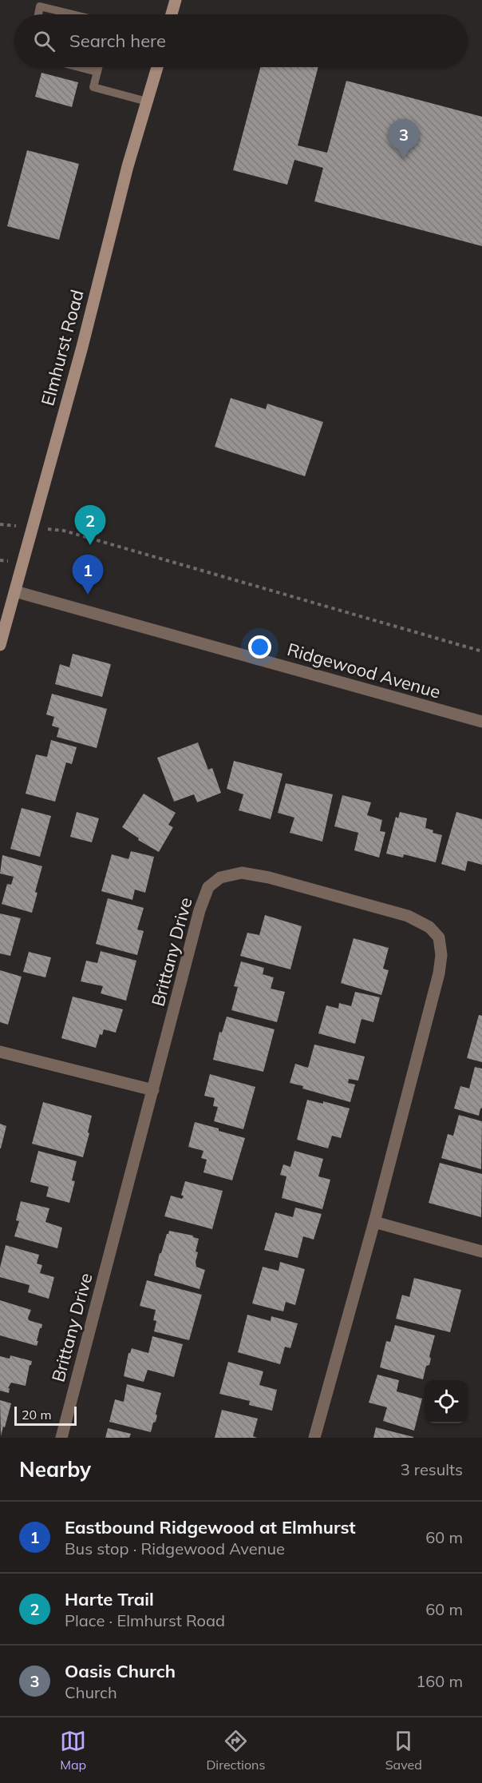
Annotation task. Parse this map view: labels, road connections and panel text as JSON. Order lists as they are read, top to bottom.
{
  "streets": {
    "street": ["Elmhurst Road", "Ridgewood Avenue", "Brittany Drive"]
  },
  "crossings": [
    ["Elmhurst Road", "Ridgewood Avenue"]
  ],
  "scale_bar": "20 m",
  "page": {
    "search": "Search here",
    "pins": ["3", "2", "1"],
    "scale": "20 m",
    "heading": ["Nearby", "3 results"],
    "list": [
      {
        "mark": "1",
        "name": "Eastbound Ridgewood at Elmhurst",
        "note": "Bus stop · Ridgewood Avenue",
        "value": "60 m"
      },
      {
        "mark": "2",
        "name": "Harte Trail",
        "note": "Place · Elmhurst Road",
        "value": "60 m"
      },
      {
        "mark": "3",
        "name": "Oasis Church",
        "note": "Church",
        "value": "160 m"
      }
    ],
    "nav": ["Map", "Directions", "Saved"]
  }
}
